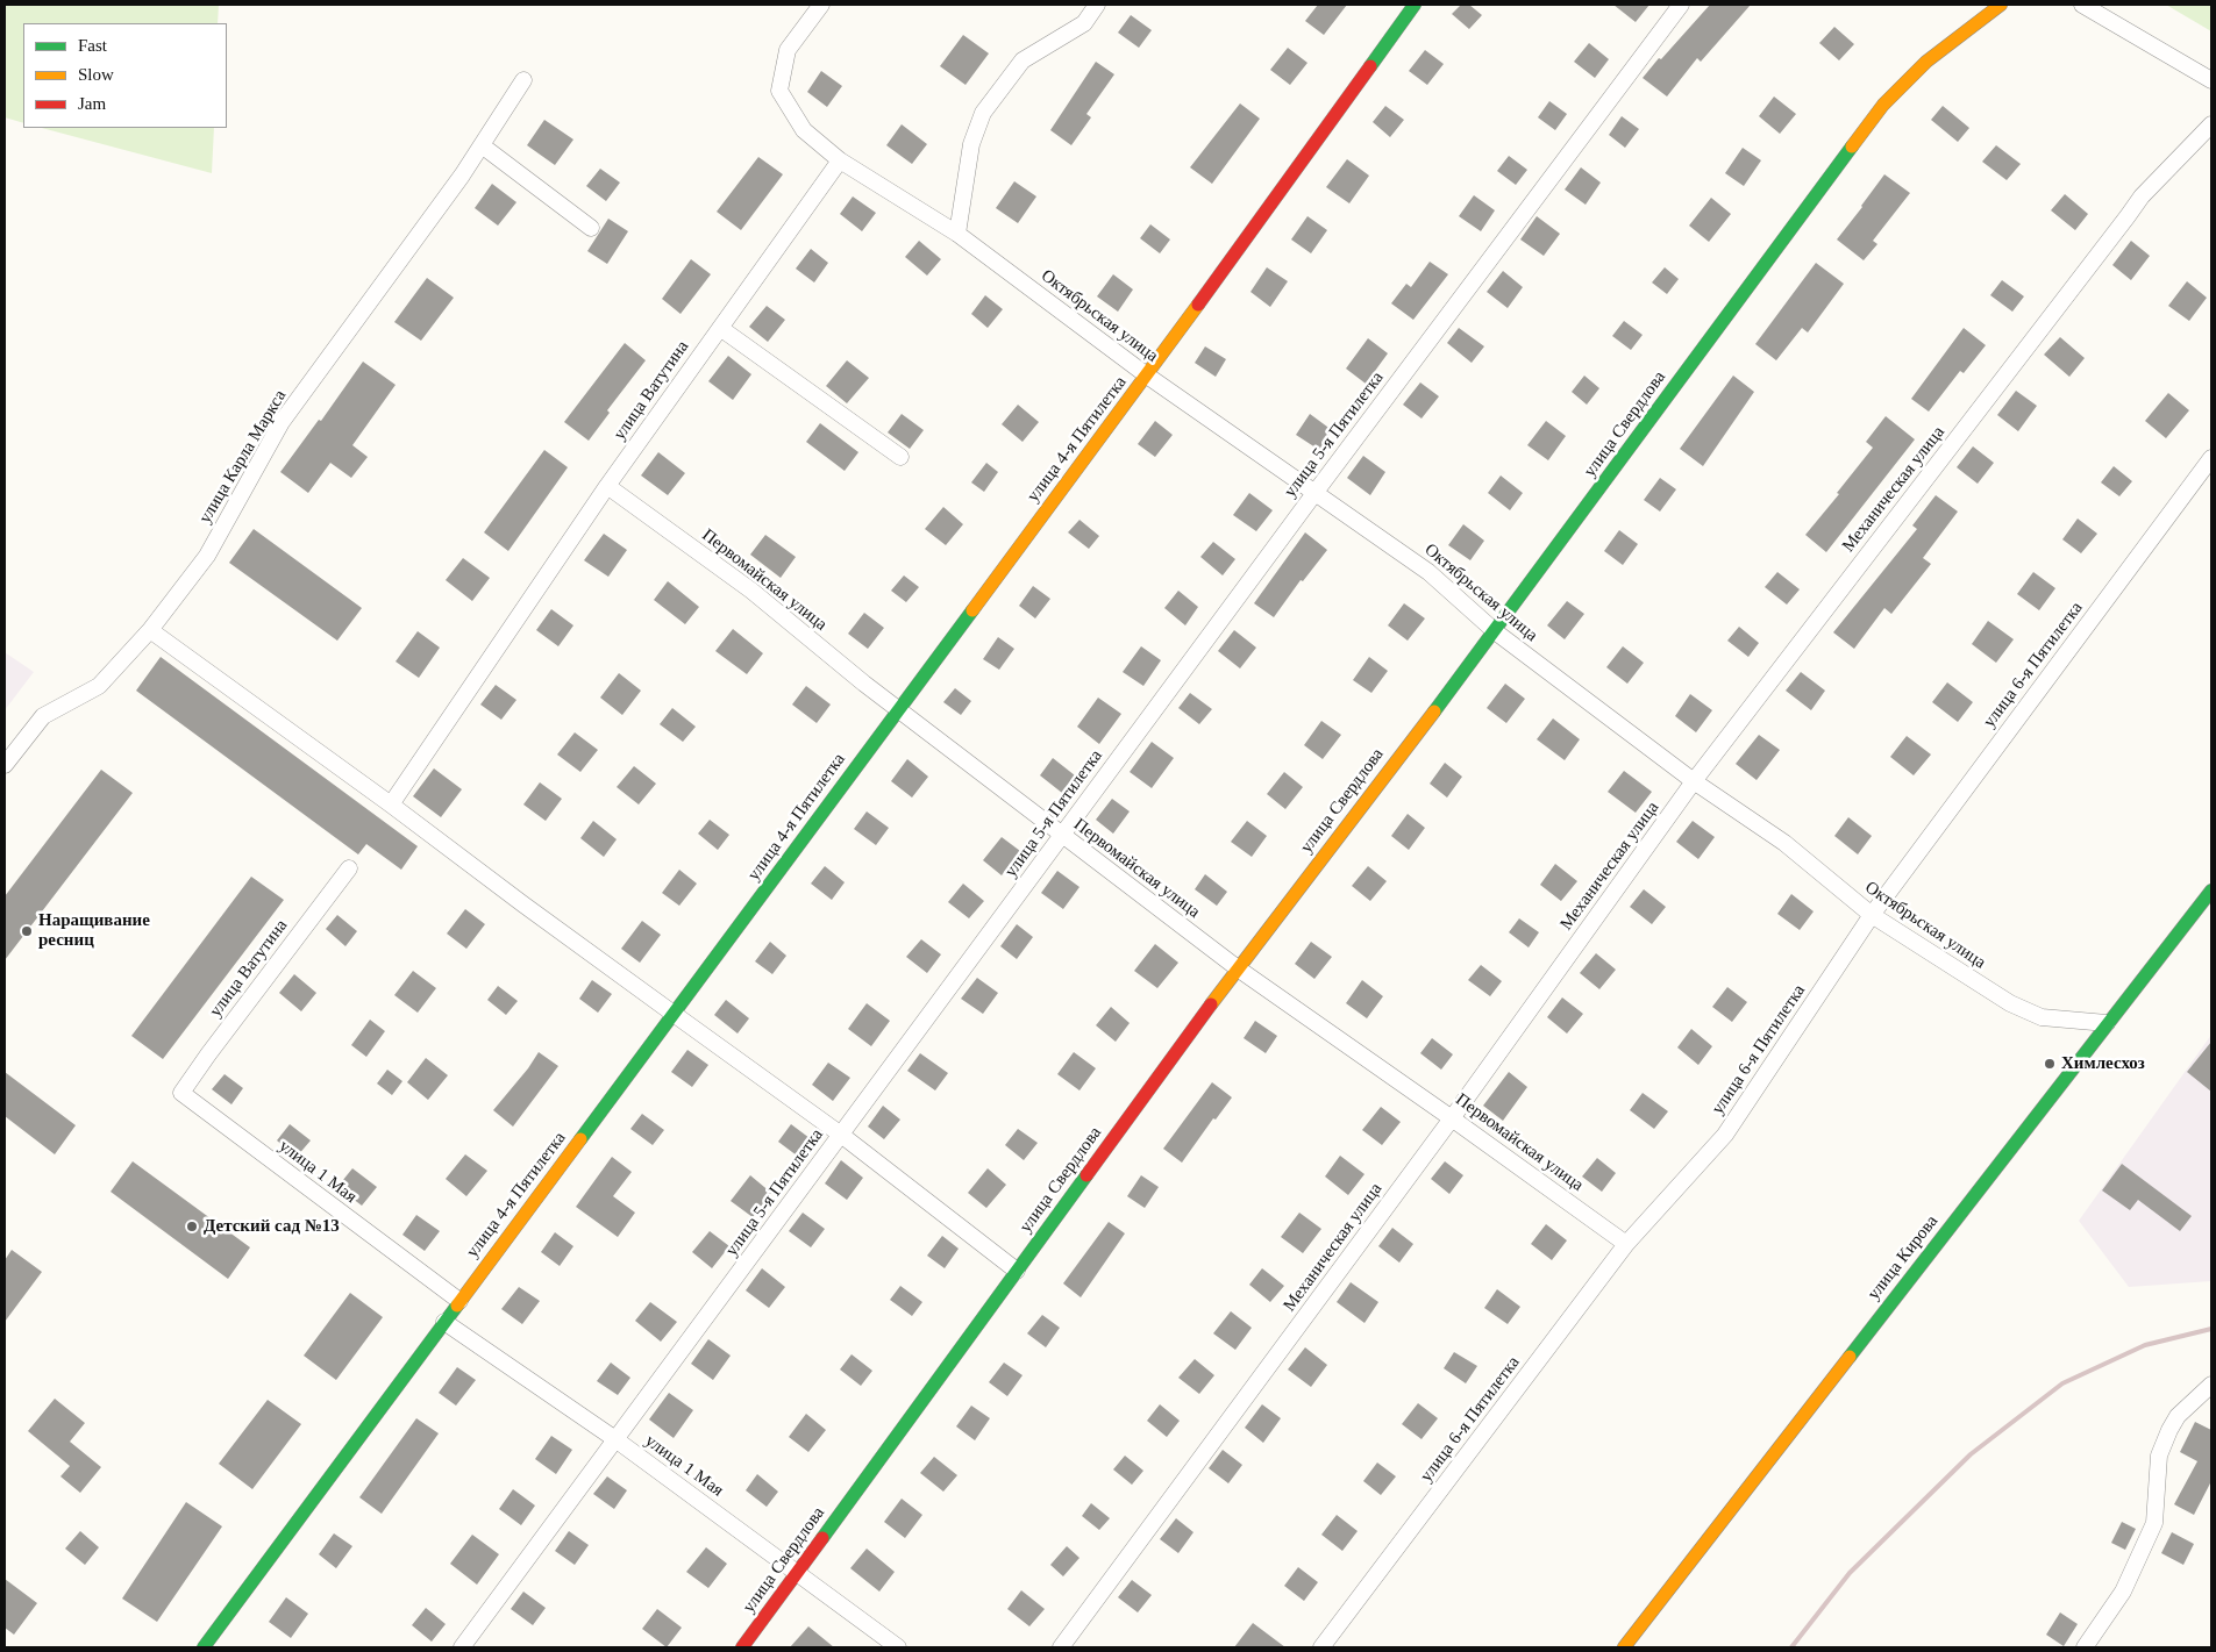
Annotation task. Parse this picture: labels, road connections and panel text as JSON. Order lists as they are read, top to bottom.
{
  "streets": {
    "street": [
      "Октябрьская улица",
      "улица Ватутина",
      "улица Свердлова",
      "улица 5-я Пятилетка",
      "улица 4-я Пятилетка",
      "улица Карла Маркса",
      "Механическая улица",
      "Первомайская улица",
      "улица 6-я Пятилетка",
      "улица 1 Мая",
      "улица Кирова"
    ]
  },
  "crossings": [
    ["Октябрьская улица", "улица Ватутина"],
    ["Октябрьская улица", "улица Свердлова"],
    ["Октябрьская улица", "улица 5-я Пятилетка"],
    ["Октябрьская улица", "улица 4-я Пятилетка"],
    ["Октябрьская улица", "Механическая улица"],
    ["Октябрьская улица", "улица 6-я Пятилетка"],
    ["Октябрьская улица", "улица Кирова"],
    ["улица Ватутина", "Первомайская улица"],
    ["улица Ватутина", "улица 1 Мая"],
    ["улица Свердлова", "Первомайская улица"],
    ["улица Свердлова", "улица 1 Мая"],
    ["улица 5-я Пятилетка", "Первомайская улица"],
    ["улица 5-я Пятилетка", "улица 1 Мая"],
    ["улица 4-я Пятилетка", "Первомайская улица"],
    ["улица 4-я Пятилетка", "улица 1 Мая"],
    ["Механическая улица", "Первомайская улица"],
    ["Первомайская улица", "улица 6-я Пятилетка"]
  ],
  "places": ["Наращивание ресниц", "Химлесхоз", "Детский сад №13"],
  "legend": ["Fast", "Slow", "Jam"]
}
